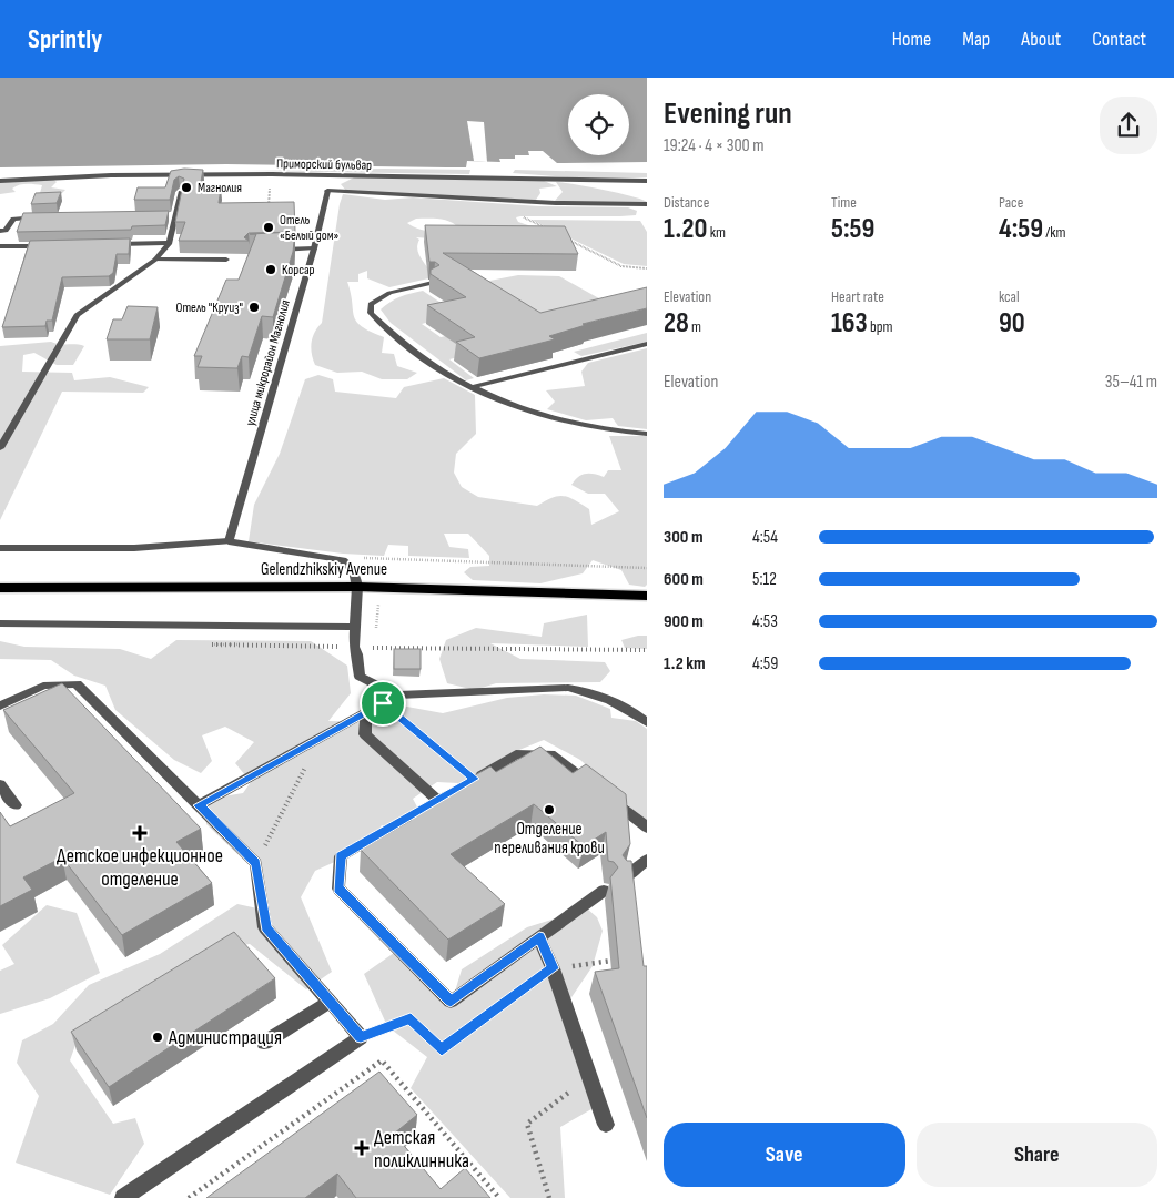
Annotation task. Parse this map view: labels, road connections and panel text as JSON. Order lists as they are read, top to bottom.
{
  "streets": {
    "main road": ["Gelendzhikskiy Avenue"],
    "street": ["Приморский бульвар", "улица микрорайон Магнолия"]
  },
  "places": {
    "other": [
      "Магнолия",
      "Отель «Белый дом»",
      "Корсар",
      "Отель \"Круиз\"",
      "Отделение переливания крови",
      "Администрация"
    ],
    "health": ["Детское инфекционное отделение", "Детская поликлинника"]
  },
  "page": {
    "header": "Sprintly",
    "nav": [
      "Home",
      "Map",
      "About",
      "Contact"
    ],
    "heading": ["Evening run", "19:24 · 4 × 300 m"],
    "stats": [
      ["Distance", "1.20 km"],
      ["Time", "5:59"],
      ["Pace", "4:59 /km"],
      ["Elevation", "28 m"],
      ["Heart rate", "163 bpm"],
      ["kcal", "90"]
    ],
    "chart": ["Elevation", "35–41 m"],
    "list": [
      {
        "name": "300 m",
        "note": "4:54"
      },
      {
        "name": "600 m",
        "note": "5:12"
      },
      {
        "name": "900 m",
        "note": "4:53"
      },
      {
        "name": "1.2 km",
        "note": "4:59"
      }
    ],
    "buttons": ["Save", "Share"]
  }
}
